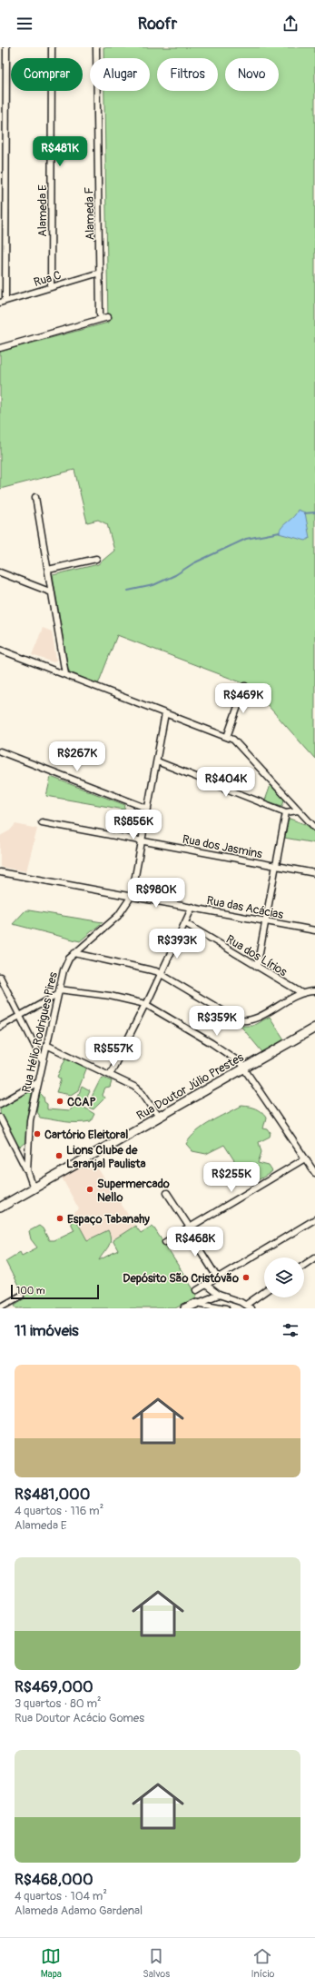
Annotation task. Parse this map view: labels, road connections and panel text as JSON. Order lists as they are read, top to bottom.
{
  "streets": {
    "street": [
      "Alameda E",
      "Alameda F",
      "Rua C",
      "Rua dos Jasmins",
      "Rua das Acácias",
      "Rua dos Lírios",
      "Rua Hélio Rodrigues Pires",
      "Rua Doutor Júlio Prestes"
    ]
  },
  "crossings": [
    ["Alameda E", "Rua C"],
    ["Alameda F", "Rua C"],
    ["Rua dos Jasmins", "Rua Hélio Rodrigues Pires"],
    ["Rua das Acácias", "Rua Hélio Rodrigues Pires"],
    ["Rua Hélio Rodrigues Pires", "Rua Doutor Júlio Prestes"]
  ],
  "places": [
    "CCAP",
    "Cartório Eleitoral",
    "Lions Clube de Laranjal Paulista",
    "Supermercado Nello",
    "Espaço Tabanahy",
    "Depósito São Cristóvão"
  ],
  "scale_bar": "100 m",
  "page": {
    "header": "Roofr",
    "chip": [
      "Comprar",
      "Alugar",
      "Filtros",
      "Novo"
    ],
    "price": [
      "R$481K",
      "R$469K",
      "R$267K",
      "R$404K",
      "R$856K",
      "R$980K",
      "R$393K",
      "R$359K",
      "R$557K",
      "R$255K",
      "R$468K"
    ],
    "scale": "100 m",
    "heading": "11 imóveis",
    "list": [
      {
        "name": "R$481,000",
        "note": "4 quartos · 116 m² · Alameda E"
      },
      {
        "name": "R$469,000",
        "note": "3 quartos · 80 m² · Rua Doutor Acácio Gomes"
      },
      {
        "name": "R$468,000",
        "note": "4 quartos · 104 m² · Alameda Adamo Gardenal"
      }
    ],
    "tabs": ["Mapa", "Salvos", "Início"]
  }
}
